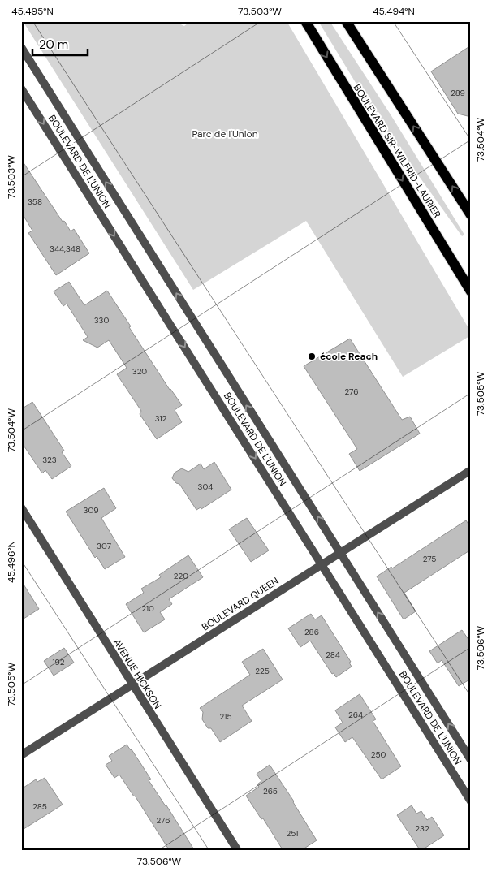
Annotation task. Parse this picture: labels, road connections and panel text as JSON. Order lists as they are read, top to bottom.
{
  "streets": {
    "main road": ["BOULEVARD SIR-WILFRID-LAURIER"],
    "street": ["BOULEVARD DE L'UNION", "BOULEVARD QUEEN", "AVENUE HICKSON"]
  },
  "crossings": [
    ["BOULEVARD DE L'UNION", "BOULEVARD QUEEN"],
    ["BOULEVARD QUEEN", "AVENUE HICKSON"]
  ],
  "parks": ["Parc de l'Union"],
  "places": ["école Reach"],
  "house_numbers": [
    "289",
    "358",
    "344,348",
    "330",
    "320",
    "276",
    "312",
    "323",
    "304",
    "309",
    "307",
    "275",
    "220",
    "210",
    "286",
    "284",
    "192",
    "225",
    "264",
    "215",
    "250",
    "265",
    "285",
    "276",
    "232",
    "251"
  ],
  "scale_bar": "20 m",
  "coordinates": [
    "45.495°N",
    "73.503°W",
    "45.494°N",
    "73.504°W",
    "73.505°W",
    "45.496°N",
    "73.506°W"
  ]
}
